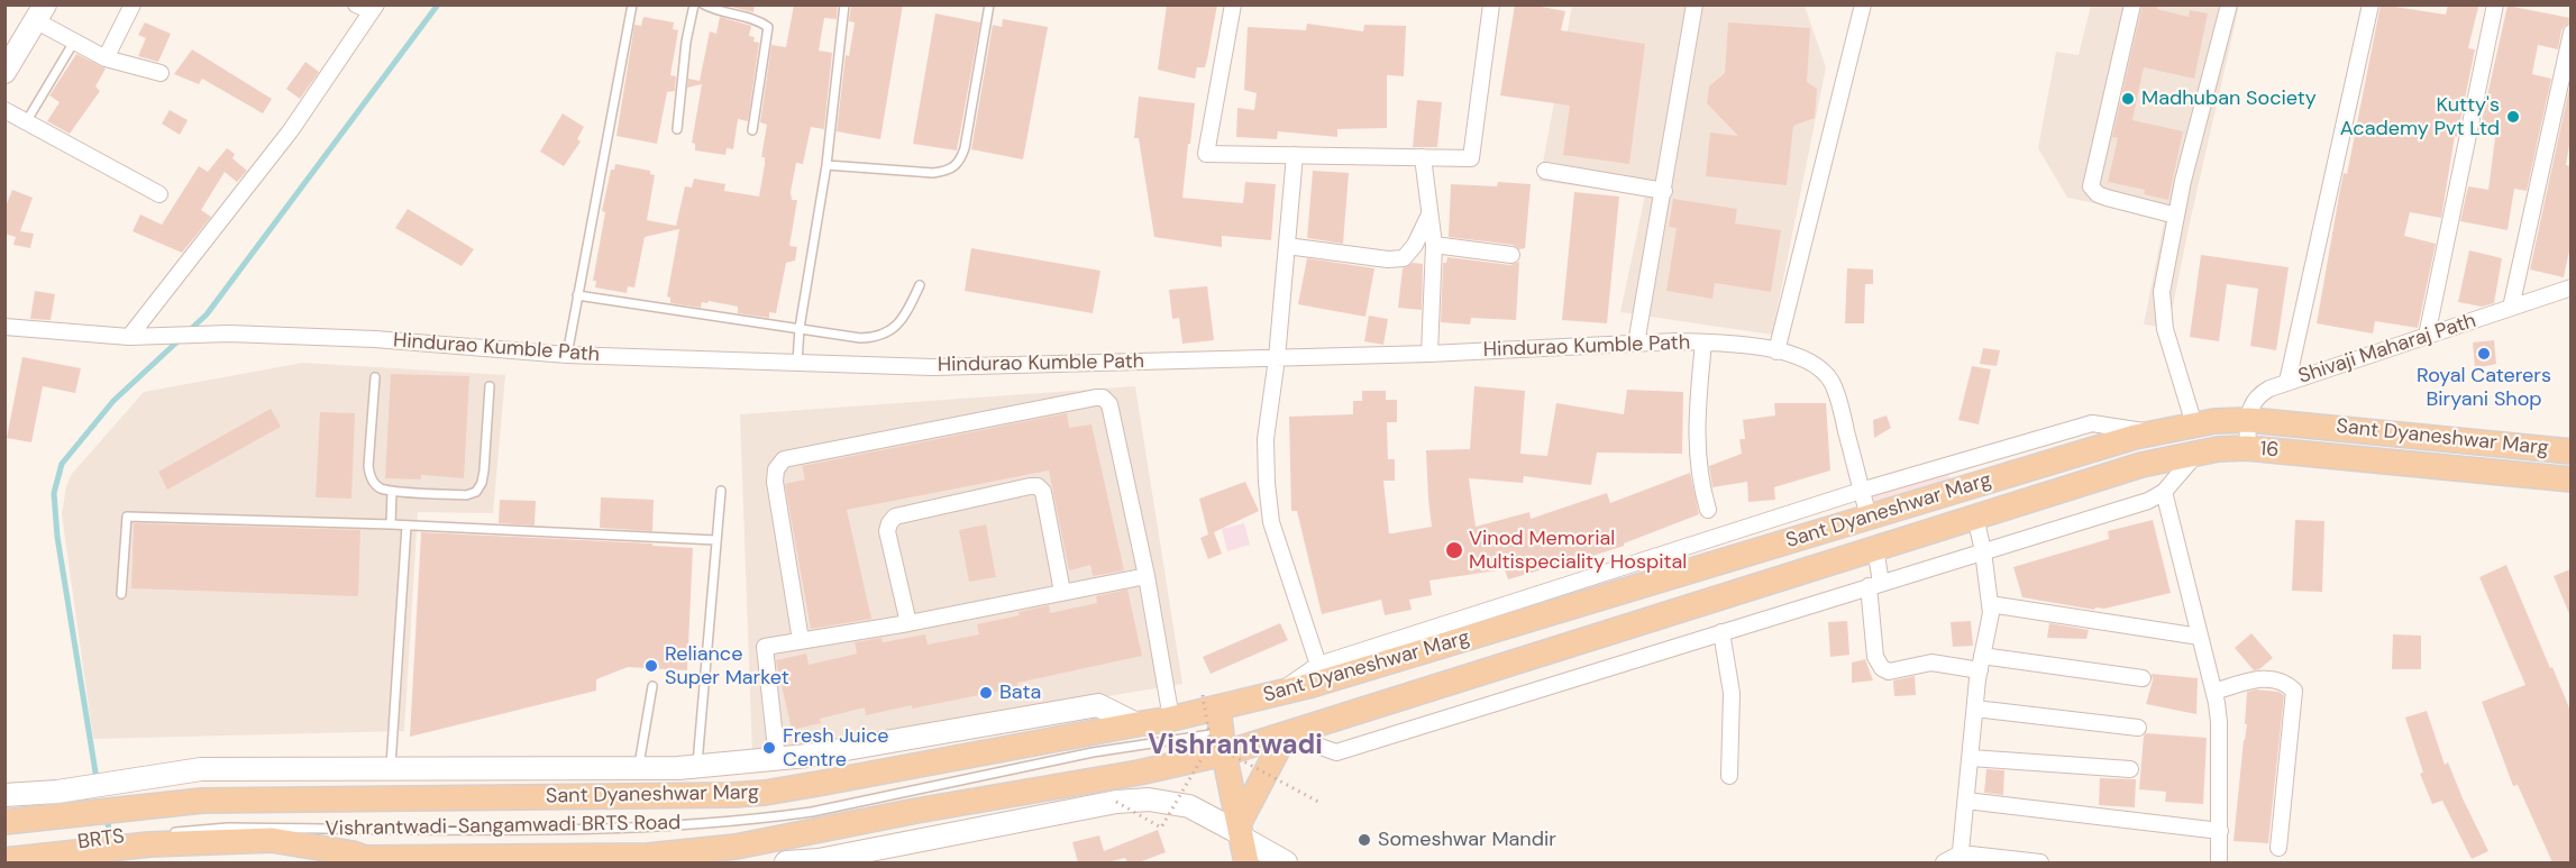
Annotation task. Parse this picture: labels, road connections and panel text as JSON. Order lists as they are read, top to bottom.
{
  "streets": {
    "main road": ["Sant Dyaneshwar Marg", "16"],
    "street": ["Hindurao Kumble Path", "Shivaji Maharaj Path"],
    "lane": ["Vishrantwadi-Sangamwadi BRTS Road", "BRTS"]
  },
  "crossings": [
    ["Hindurao Kumble Path", "Sant Dyaneshwar Marg"],
    ["Shivaji Maharaj Path", "Sant Dyaneshwar Marg"],
    ["Shivaji Maharaj Path", "16"],
    ["Sant Dyaneshwar Marg", "16"],
    ["Sant Dyaneshwar Marg", "Vishrantwadi-Sangamwadi BRTS Road"],
    ["Sant Dyaneshwar Marg", "BRTS"]
  ],
  "districts": ["Vishrantwadi"],
  "places": [
    "Madhuban Society",
    "Kutty's Academy Pvt Ltd",
    "Royal Caterers Biryani Shop",
    "Vinod Memorial Multispeciality Hospital",
    "Reliance Super Market",
    "Bata",
    "Fresh Juice Centre",
    "Someshwar Mandir"
  ]
}
